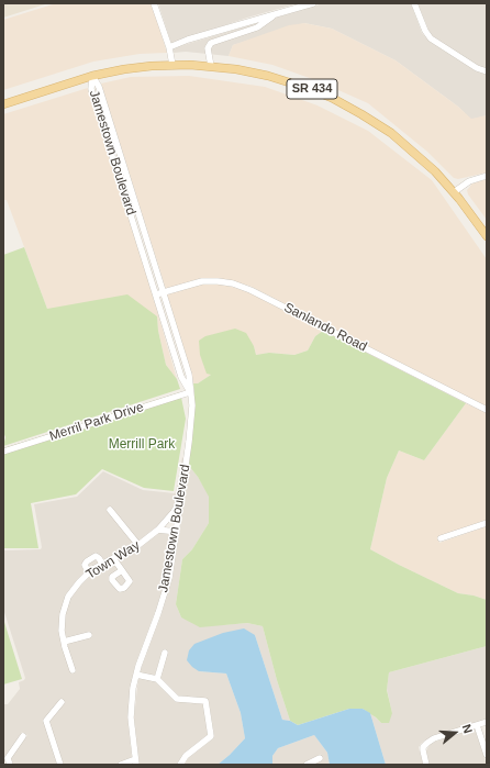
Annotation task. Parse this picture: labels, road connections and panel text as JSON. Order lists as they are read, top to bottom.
{
  "streets": {
    "main road": ["SR 434"],
    "street": [
      "Jamestown Boulevard",
      "Sanlando Road",
      "Merril Park Drive",
      "Town Way"
    ]
  },
  "crossings": [
    ["SR 434", "Jamestown Boulevard"],
    ["Jamestown Boulevard", "Sanlando Road"],
    ["Jamestown Boulevard", "Merril Park Drive"],
    ["Jamestown Boulevard", "Town Way"]
  ],
  "parks": ["Merrill Park"],
  "north": "right"
}
